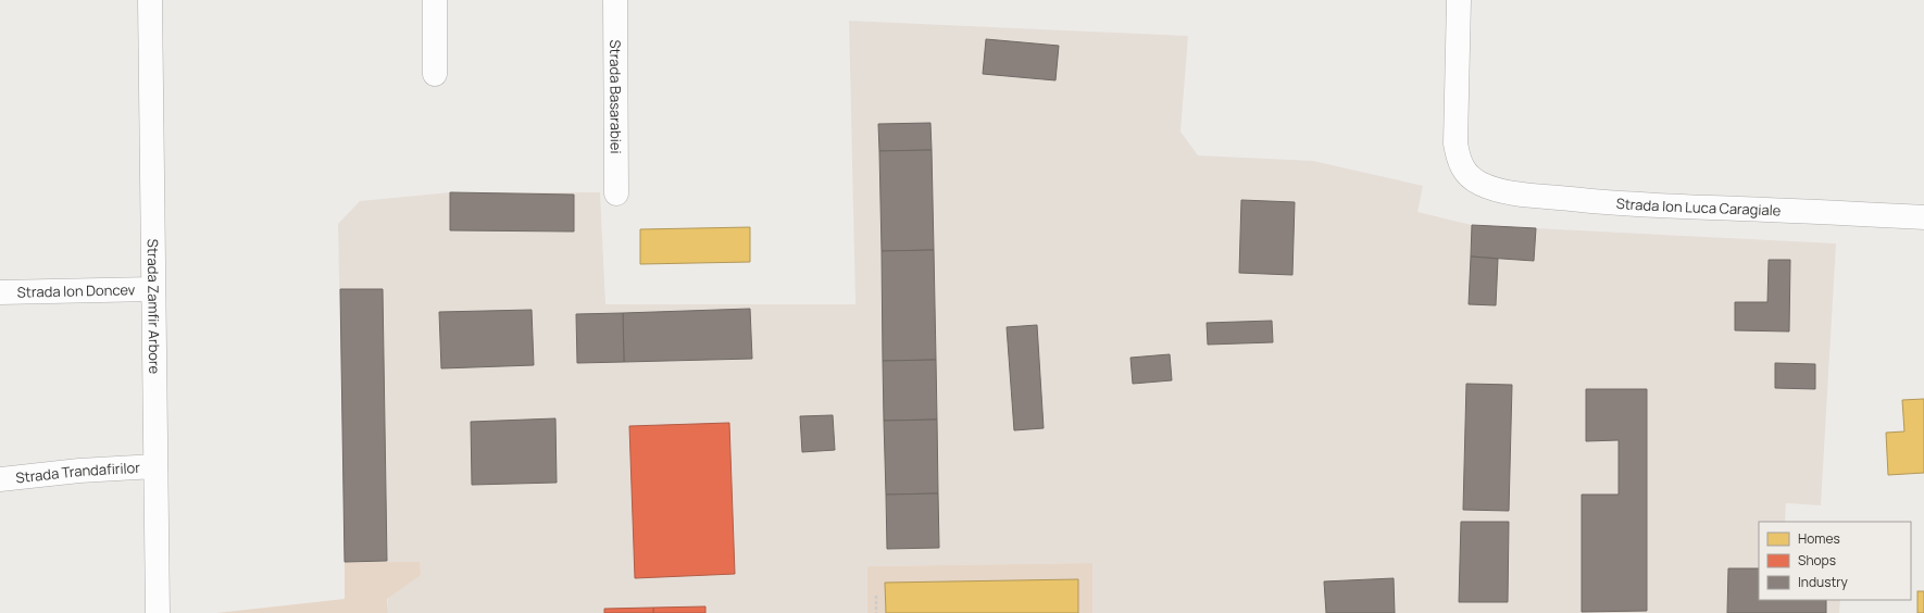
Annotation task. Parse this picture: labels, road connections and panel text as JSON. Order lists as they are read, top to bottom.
{
  "streets": {
    "street": [
      "Strada Basarabiei",
      "Strada Ion Luca Caragiale",
      "Strada Ion Doncev",
      "Strada Zamfir Arbore",
      "Strada Trandafirilor"
    ]
  },
  "crossings": [
    ["Strada Ion Doncev", "Strada Zamfir Arbore"],
    ["Strada Zamfir Arbore", "Strada Trandafirilor"]
  ],
  "legend": ["Homes", "Shops", "Industry"]
}
